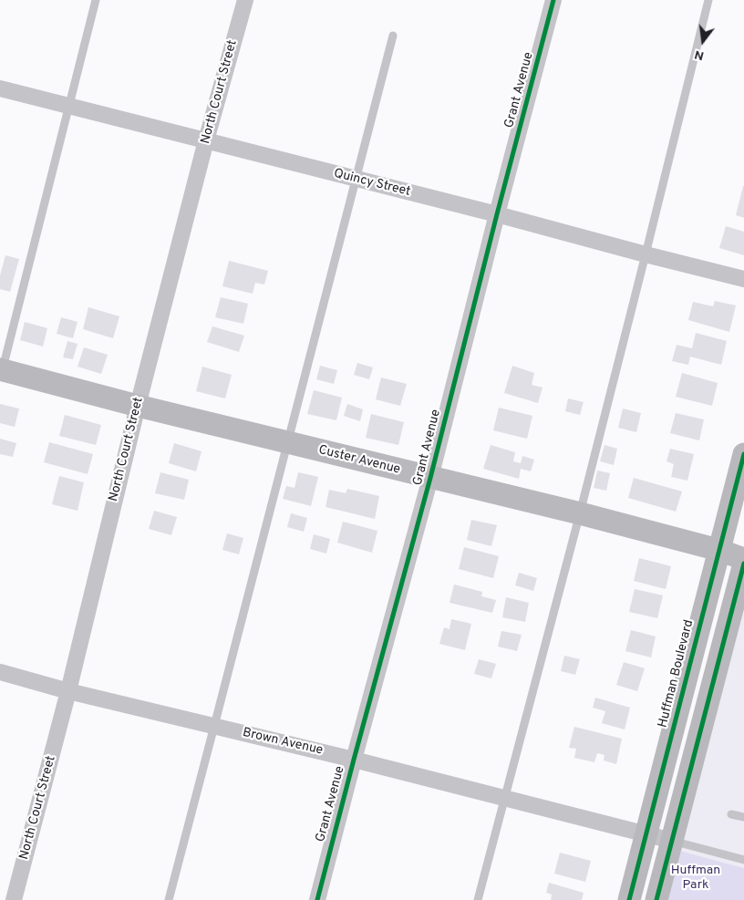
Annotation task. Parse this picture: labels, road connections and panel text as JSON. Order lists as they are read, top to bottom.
{
  "streets": {
    "street": [
      "Grant Avenue",
      "North Court Street",
      "Quincy Street",
      "Custer Avenue",
      "Huffman Boulevard",
      "Brown Avenue"
    ]
  },
  "crossings": [
    ["Grant Avenue", "Quincy Street"],
    ["Grant Avenue", "Custer Avenue"],
    ["Grant Avenue", "Brown Avenue"],
    ["North Court Street", "Quincy Street"],
    ["North Court Street", "Custer Avenue"],
    ["North Court Street", "Brown Avenue"],
    ["Custer Avenue", "Huffman Boulevard"],
    ["Huffman Boulevard", "Brown Avenue"]
  ],
  "parks": ["Huffman Park"],
  "north": "bottom"
}
